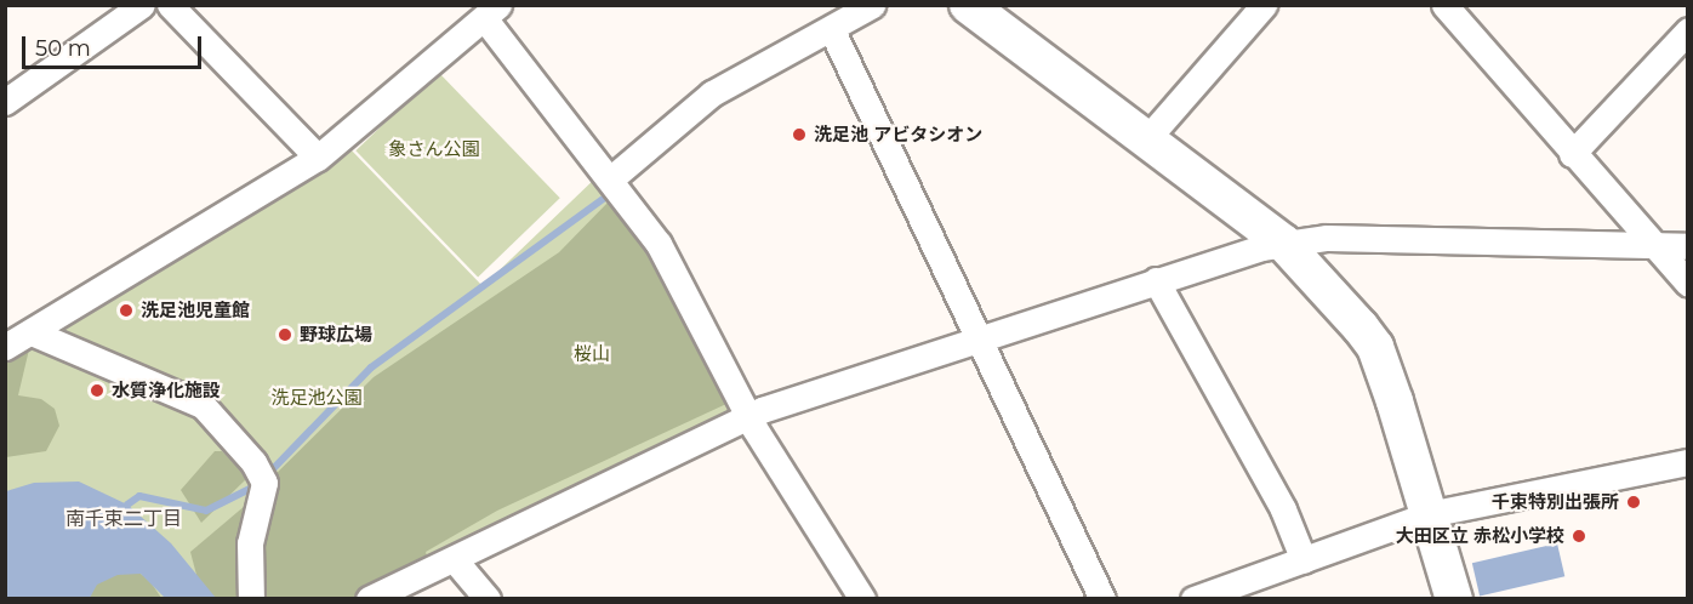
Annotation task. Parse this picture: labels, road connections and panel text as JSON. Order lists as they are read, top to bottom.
{
  "districts": ["南千束二丁目"],
  "parks": ["象さん公園", "桜山", "洗足池公園"],
  "places": [
    "洗足池 アビタシオン",
    "洗足池児童館",
    "野球広場",
    "水質浄化施設",
    "千束特別出張所",
    "大田区立 赤松小学校"
  ],
  "scale_bar": "50 m"
}
